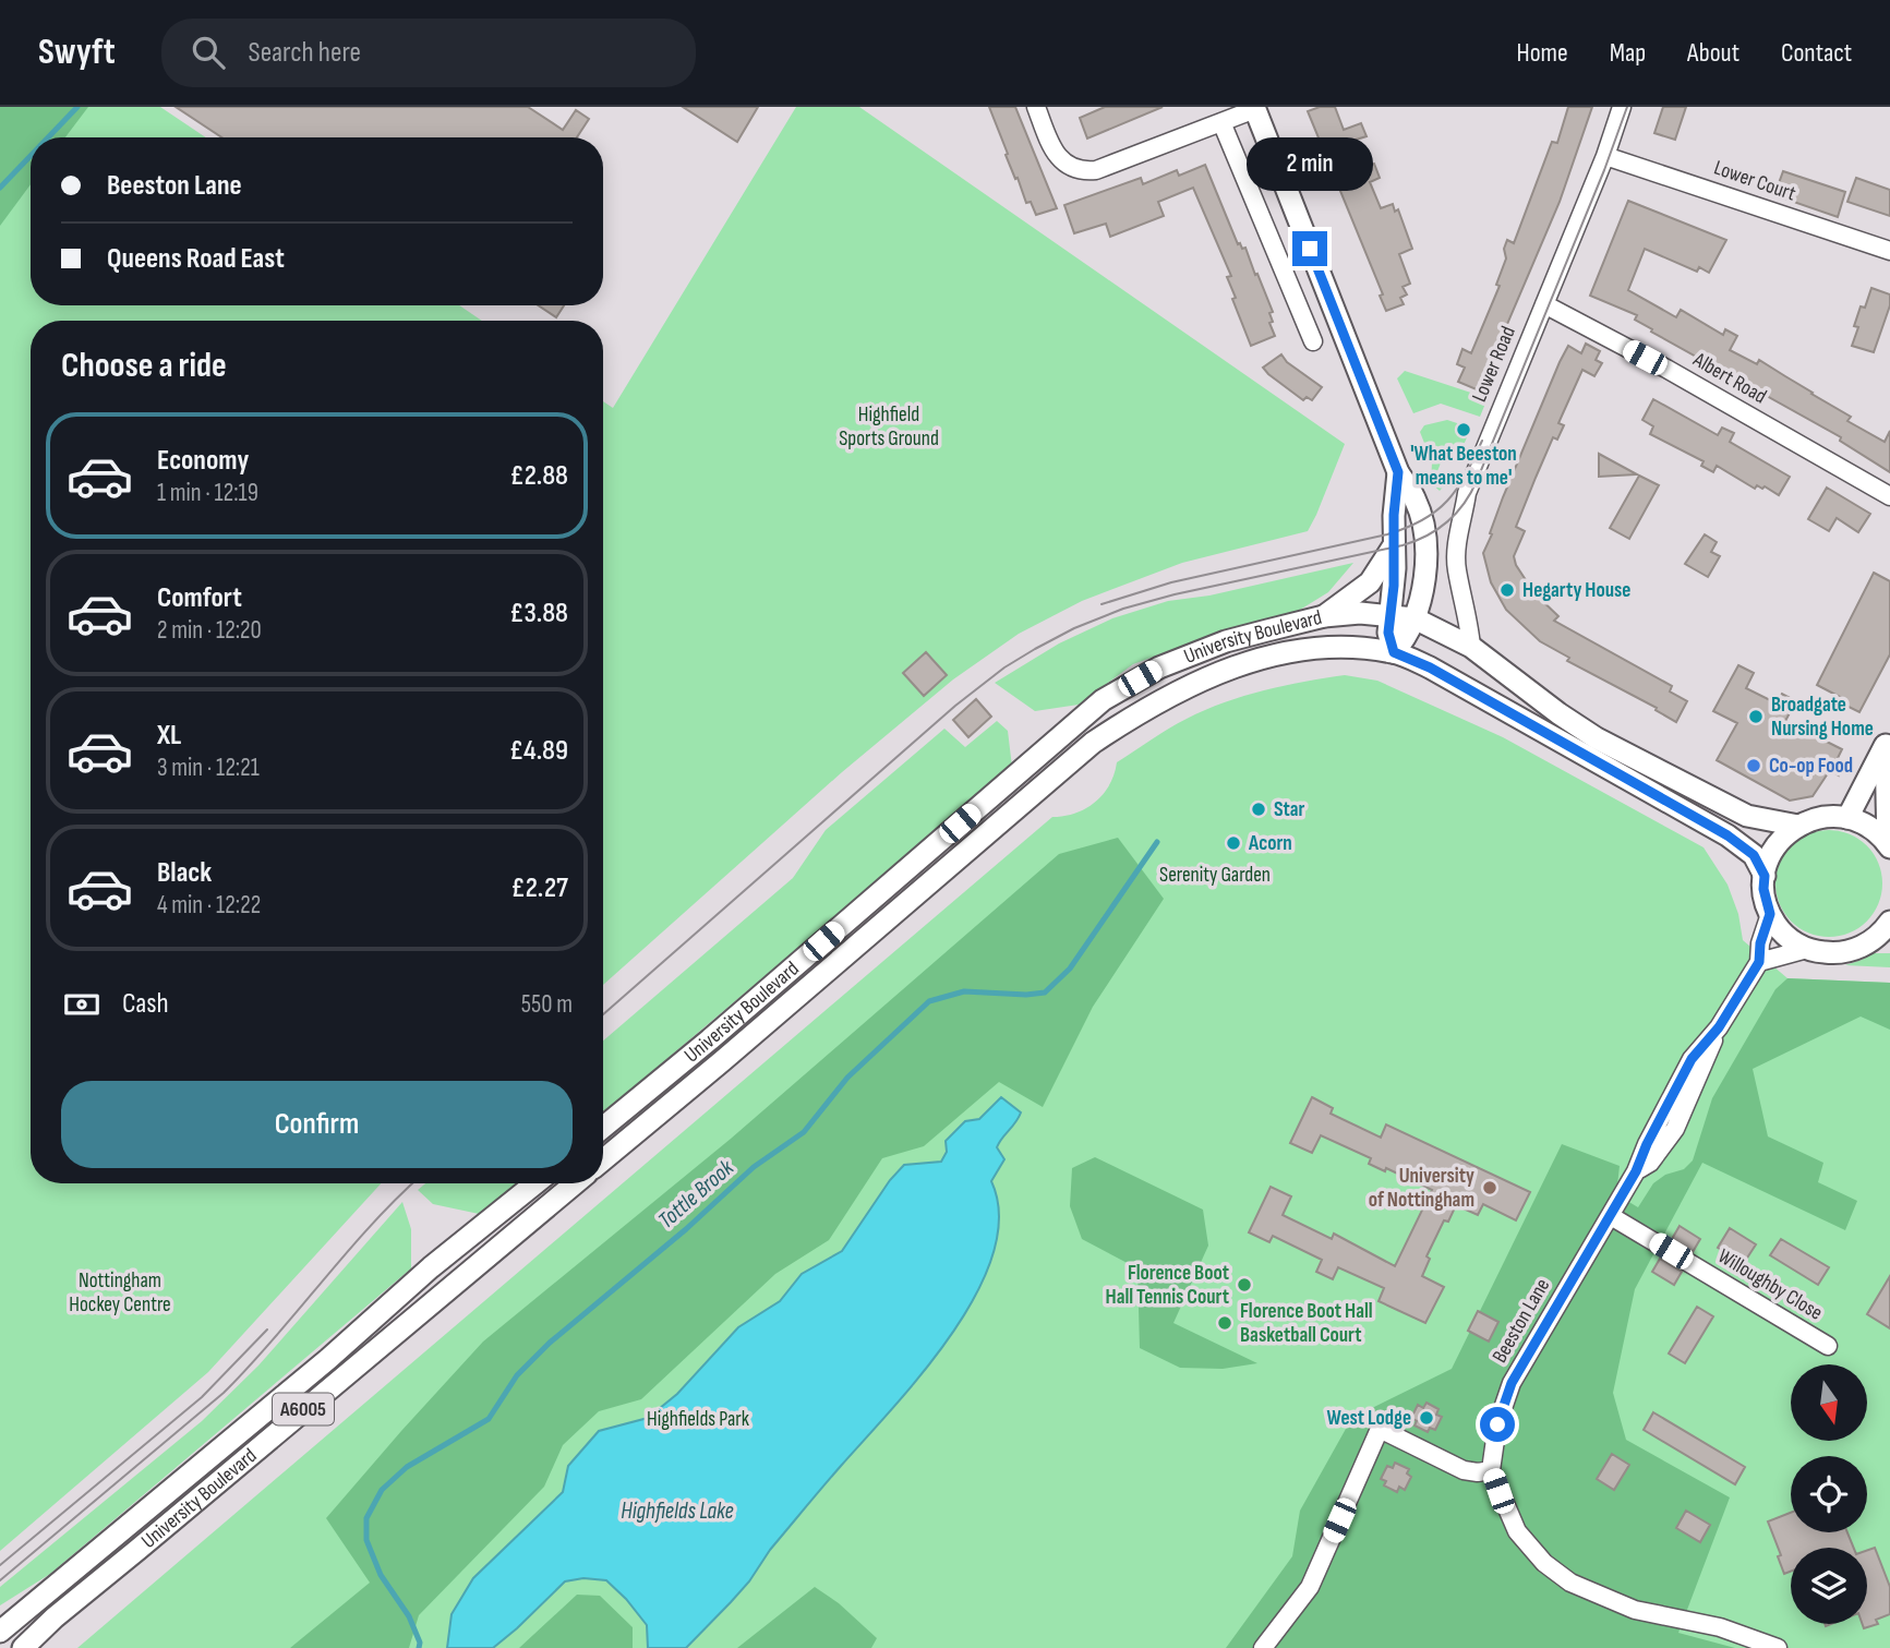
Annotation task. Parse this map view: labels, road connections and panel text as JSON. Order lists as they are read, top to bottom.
{
  "streets": {
    "main road": ["University Boulevard", "A6005"],
    "street": [
      "Lower Court",
      "Lower Road",
      "Albert Road",
      "Willoughby Close",
      "Beeston Lane"
    ]
  },
  "crossings": [
    ["Lower Court", "Lower Road"],
    ["Lower Road", "Albert Road"],
    ["Lower Road", "University Boulevard"],
    ["Willoughby Close", "Beeston Lane"]
  ],
  "water": ["Tottle Brook", "Highfields Lake"],
  "parks": [
    "Highfield Sports Ground",
    "Serenity Garden",
    "Nottingham Hockey Centre",
    "Highfields Park"
  ],
  "places": [
    "'What Beeston means to me'",
    "Hegarty House",
    "Broadgate Nursing Home",
    "Co-op Food",
    "Star",
    "Acorn",
    "University of Nottingham",
    "Florence Boot Hall Tennis Court",
    "Florence Boot Hall Basketball Court",
    "West Lodge"
  ],
  "north": "bottom",
  "page": {
    "header": "Swyft",
    "search": "Search here",
    "nav": [
      "Home",
      "Map",
      "About",
      "Contact"
    ],
    "bubble": "2 min",
    "banner": ["Beeston Lane", "Queens Road East"],
    "heading": "Choose a ride",
    "list": [
      {
        "name": "Economy",
        "note": "1 min · 12:19",
        "value": "£2.88"
      },
      {
        "name": "Comfort",
        "note": "2 min · 12:20",
        "value": "£3.88"
      },
      {
        "name": "XL",
        "note": "3 min · 12:21",
        "value": "£4.89"
      },
      {
        "name": "Black",
        "note": "4 min · 12:22",
        "value": "£2.27"
      }
    ],
    "pay": ["Cash", "550 m"],
    "buttons": "Confirm"
  }
}
